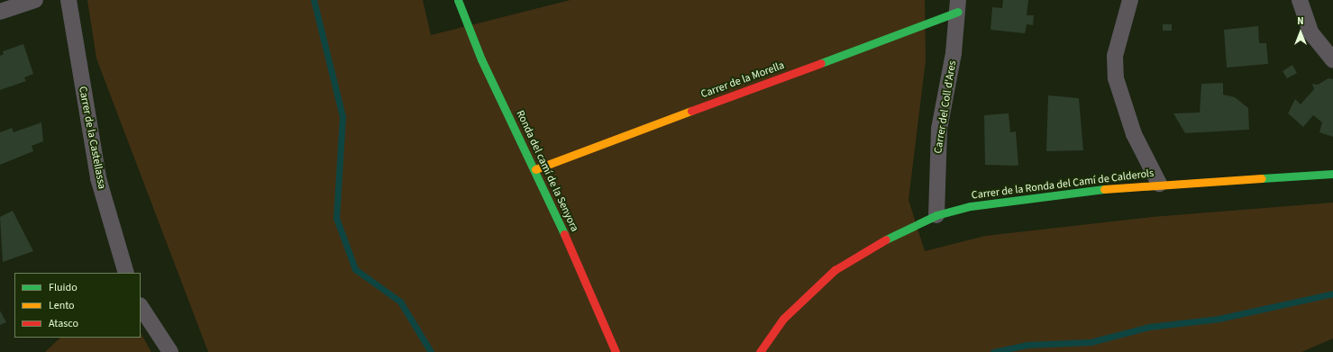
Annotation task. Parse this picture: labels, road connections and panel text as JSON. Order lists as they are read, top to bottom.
{
  "streets": {
    "street": [
      "Carrer de la Morella",
      "Carrer del Coll d'Ares",
      "Carrer de la Castellassa",
      "Ronda del camí de la Senyora",
      "Carrer de la Ronda del Camí de Calderols"
    ]
  },
  "crossings": [
    ["Carrer de la Morella", "Carrer del Coll d'Ares"],
    ["Carrer de la Morella", "Ronda del camí de la Senyora"],
    ["Carrer del Coll d'Ares", "Carrer de la Ronda del Camí de Calderols"]
  ],
  "legend": ["Fluido", "Lento", "Atasco"],
  "north": "top"
}
